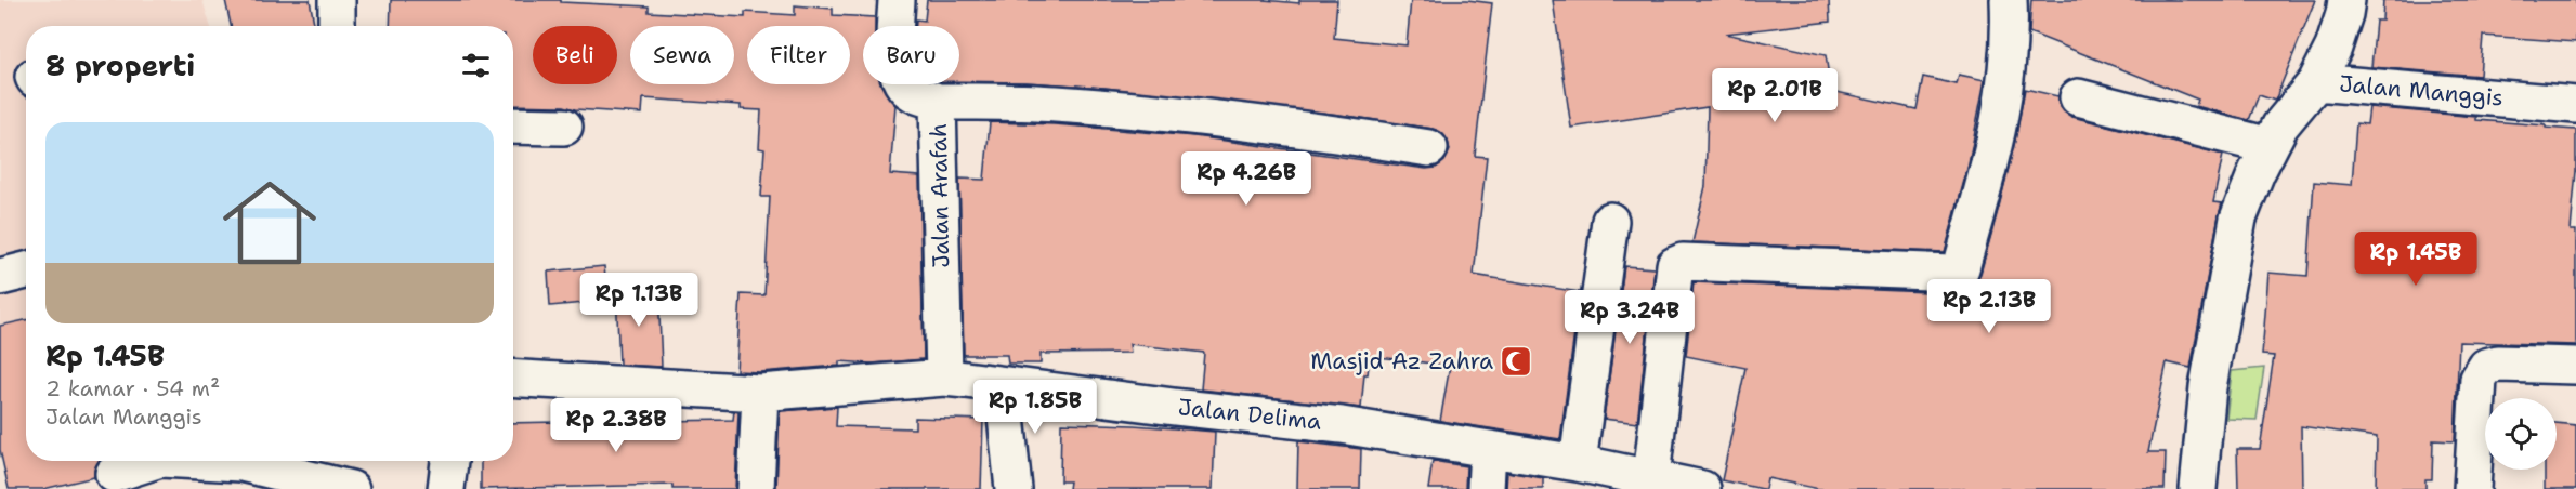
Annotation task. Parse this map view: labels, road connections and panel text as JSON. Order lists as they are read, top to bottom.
{
  "streets": {
    "street": ["Jalan Manggis", "Jalan Arafah", "Jalan Delima"]
  },
  "crossings": [
    ["Jalan Arafah", "Jalan Delima"]
  ],
  "places": {
    "mosque": ["Masjid Az Zahra"]
  },
  "page": {
    "chip": [
      "Beli",
      "Sewa",
      "Filter",
      "Baru"
    ],
    "heading": "8 properti",
    "price": [
      "Rp 2.01B",
      "Rp 4.26B",
      "Rp 1.45B",
      "Rp 1.13B",
      "Rp 2.13B",
      "Rp 3.24B",
      "Rp 1.85B",
      "Rp 2.38B"
    ],
    "list": [
      {
        "name": "Rp 1.45B",
        "note": "2 kamar · 54 m² · Jalan Manggis"
      }
    ]
  }
}
